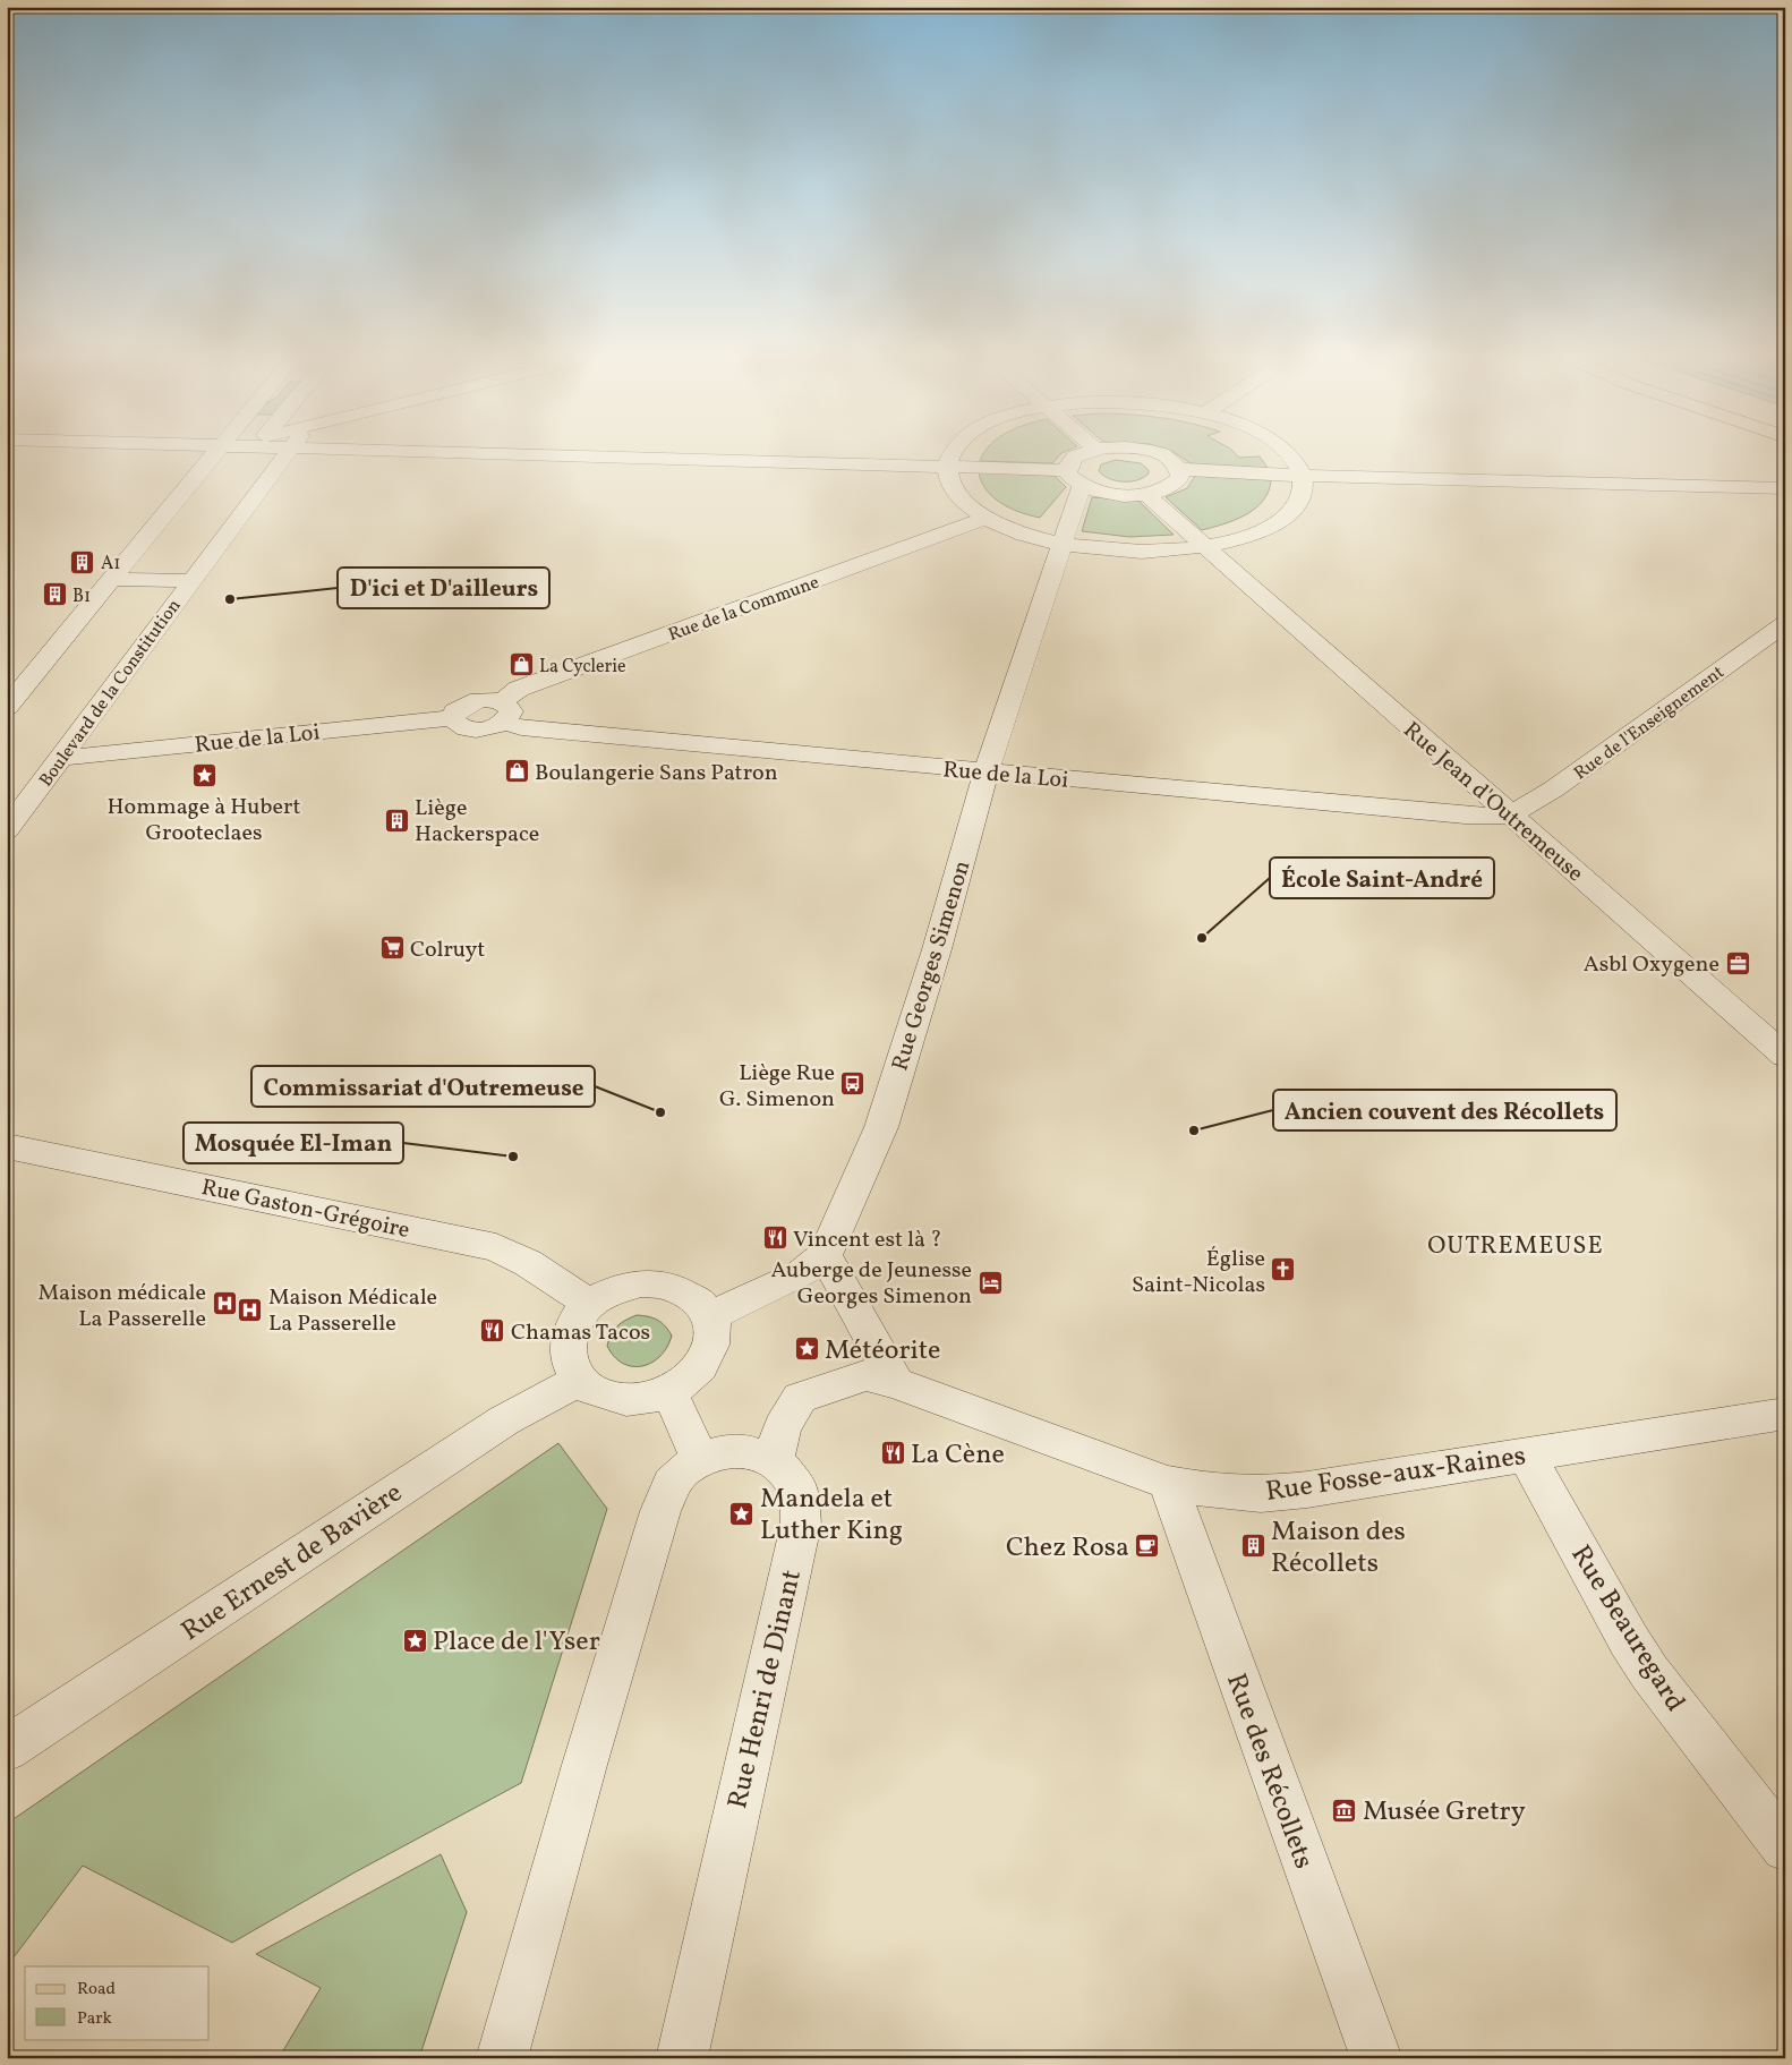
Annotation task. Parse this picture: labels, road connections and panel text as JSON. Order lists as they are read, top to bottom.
{
  "streets": {
    "street": [
      "Rue de la Commune",
      "Boulevard de la Constitution",
      "Rue de l'Enseignement",
      "Rue de la Loi",
      "Rue Jean d'Outremeuse",
      "Rue Georges Simenon",
      "Rue Gaston-Grégoire",
      "Rue Fosse-aux-Raines",
      "Rue Ernest de Bavière",
      "Rue Beauregard",
      "Rue Henri de Dinant",
      "Rue des Récollets"
    ]
  },
  "crossings": [
    ["Rue de la Commune", "Rue de la Loi"],
    ["Boulevard de la Constitution", "Rue de la Loi"],
    ["Rue de l'Enseignement", "Rue de la Loi"],
    ["Rue de l'Enseignement", "Rue Jean d'Outremeuse"],
    ["Rue de la Loi", "Rue Jean d'Outremeuse"],
    ["Rue de la Loi", "Rue Georges Simenon"],
    ["Rue Georges Simenon", "Rue Gaston-Grégoire"],
    ["Rue Georges Simenon", "Rue Ernest de Bavière"],
    ["Rue Gaston-Grégoire", "Rue Ernest de Bavière"],
    ["Rue Fosse-aux-Raines", "Rue Beauregard"],
    ["Rue Fosse-aux-Raines", "Rue Henri de Dinant"],
    ["Rue Fosse-aux-Raines", "Rue des Récollets"]
  ],
  "districts": ["OUTREMEUSE"],
  "places": {
    "building": [
      "A1",
      "B1",
      "Liège Hackerspace",
      "Maison des Récollets"
    ],
    "other": [
      "D'ici et D'ailleurs",
      "École Saint-André",
      "Commissariat d'Outremeuse",
      "Ancien couvent des Récollets",
      "Mosquée El-Iman"
    ],
    "shop": ["La Cyclerie", "Boulangerie Sans Patron"],
    "place": [
      "Hommage à Hubert Grooteclaes",
      "Météorite",
      "Mandela et Luther King",
      "Place de l'Yser"
    ],
    "supermarket": ["Colruyt"],
    "office": ["Asbl Oxygene"],
    "bus stop": ["Liège Rue G. Simenon"],
    "restaurant": ["Vincent est là ?", "Chamas Tacos", "La Cène"],
    "church": ["Église Saint-Nicolas"],
    "hotel": ["Auberge de Jeunesse Georges Simenon"],
    "hospital": ["Maison médicale La Passerelle", "Maison Médicale La Passerelle"],
    "cafe": ["Chez Rosa"],
    "museum": ["Musée Gretry"]
  },
  "legend": ["Road", "Park"]
}
